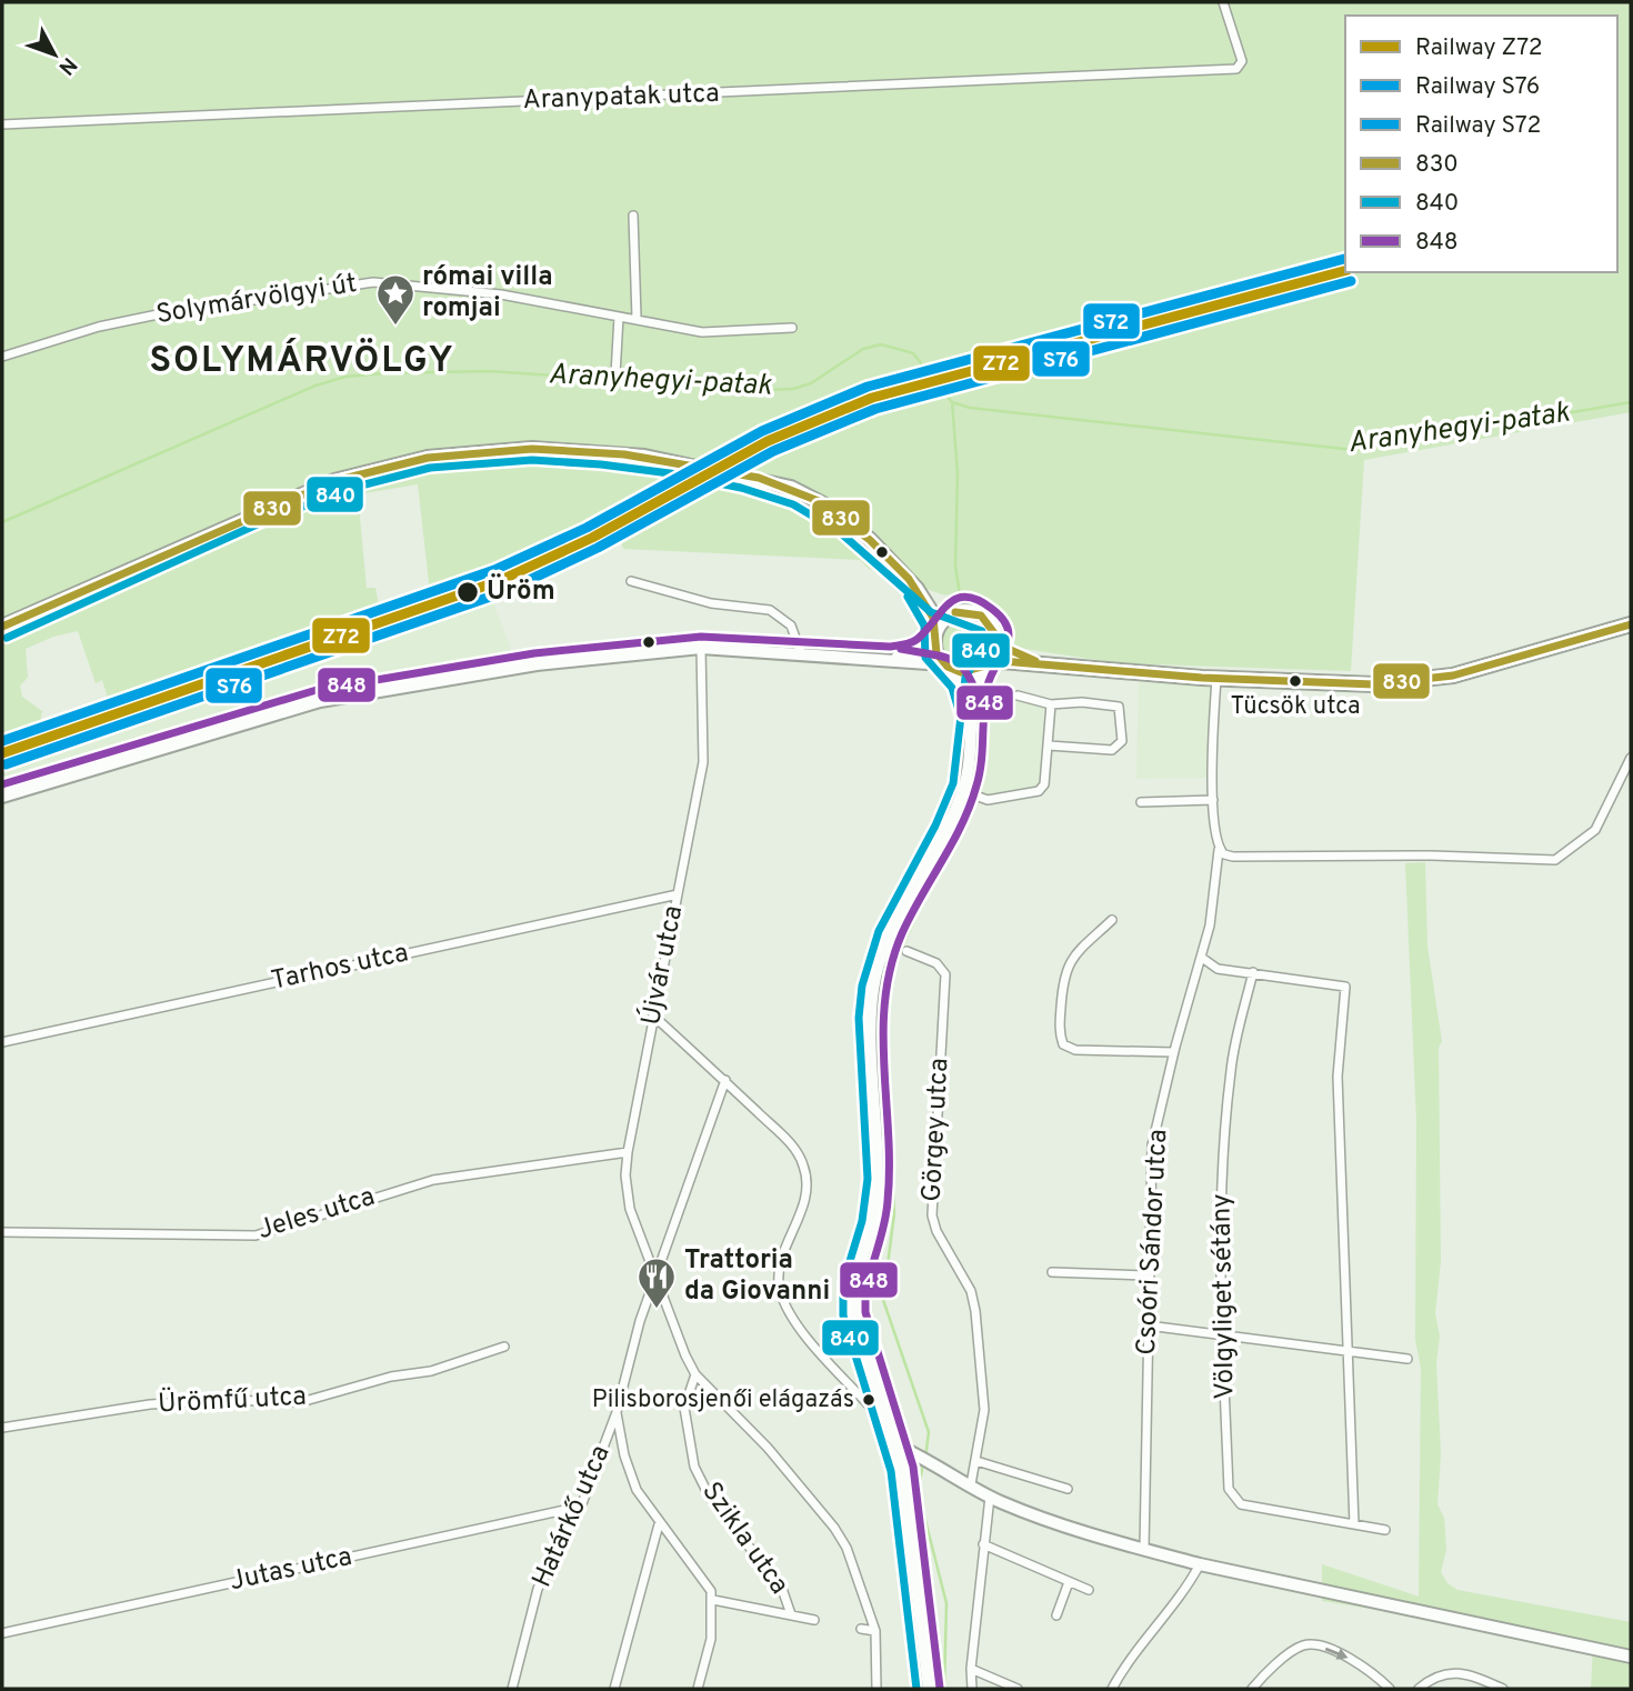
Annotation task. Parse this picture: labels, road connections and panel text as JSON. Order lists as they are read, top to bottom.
{
  "streets": {
    "street": [
      "Aranypatak utca",
      "Solymárvölgyi út",
      "Újvár utca",
      "Tarhos utca",
      "Görgey utca",
      "Jeles utca",
      "Csoóri Sándor utca",
      "Völgyliget sétány",
      "Ürömfű utca",
      "Határkő utca",
      "Szikla utca",
      "Jutas utca"
    ]
  },
  "crossings": [
    ["Újvár utca", "Tarhos utca"],
    ["Újvár utca", "Jeles utca"],
    ["Újvár utca", "Határkő utca"],
    ["Újvár utca", "Szikla utca"],
    ["Határkő utca", "Jutas utca"]
  ],
  "districts": ["SOLYMÁRVÖLGY"],
  "water": ["Aranyhegyi-patak"],
  "places": {
    "place": ["római villa romjai"],
    "other": ["Üröm", "Tücsök utca", "Pilisborosjenői elágazás"],
    "restaurant": ["Trattoria da Giovanni"]
  },
  "lines": [
    "rail line S72",
    "rail line Z72",
    "rail line S76",
    "transit line 830",
    "transit line 840",
    "transit line 848"
  ],
  "legend": [
    "Railway Z72",
    "Railway S76",
    "Railway S72",
    "830",
    "840",
    "848"
  ],
  "north": "bottom right"
}
